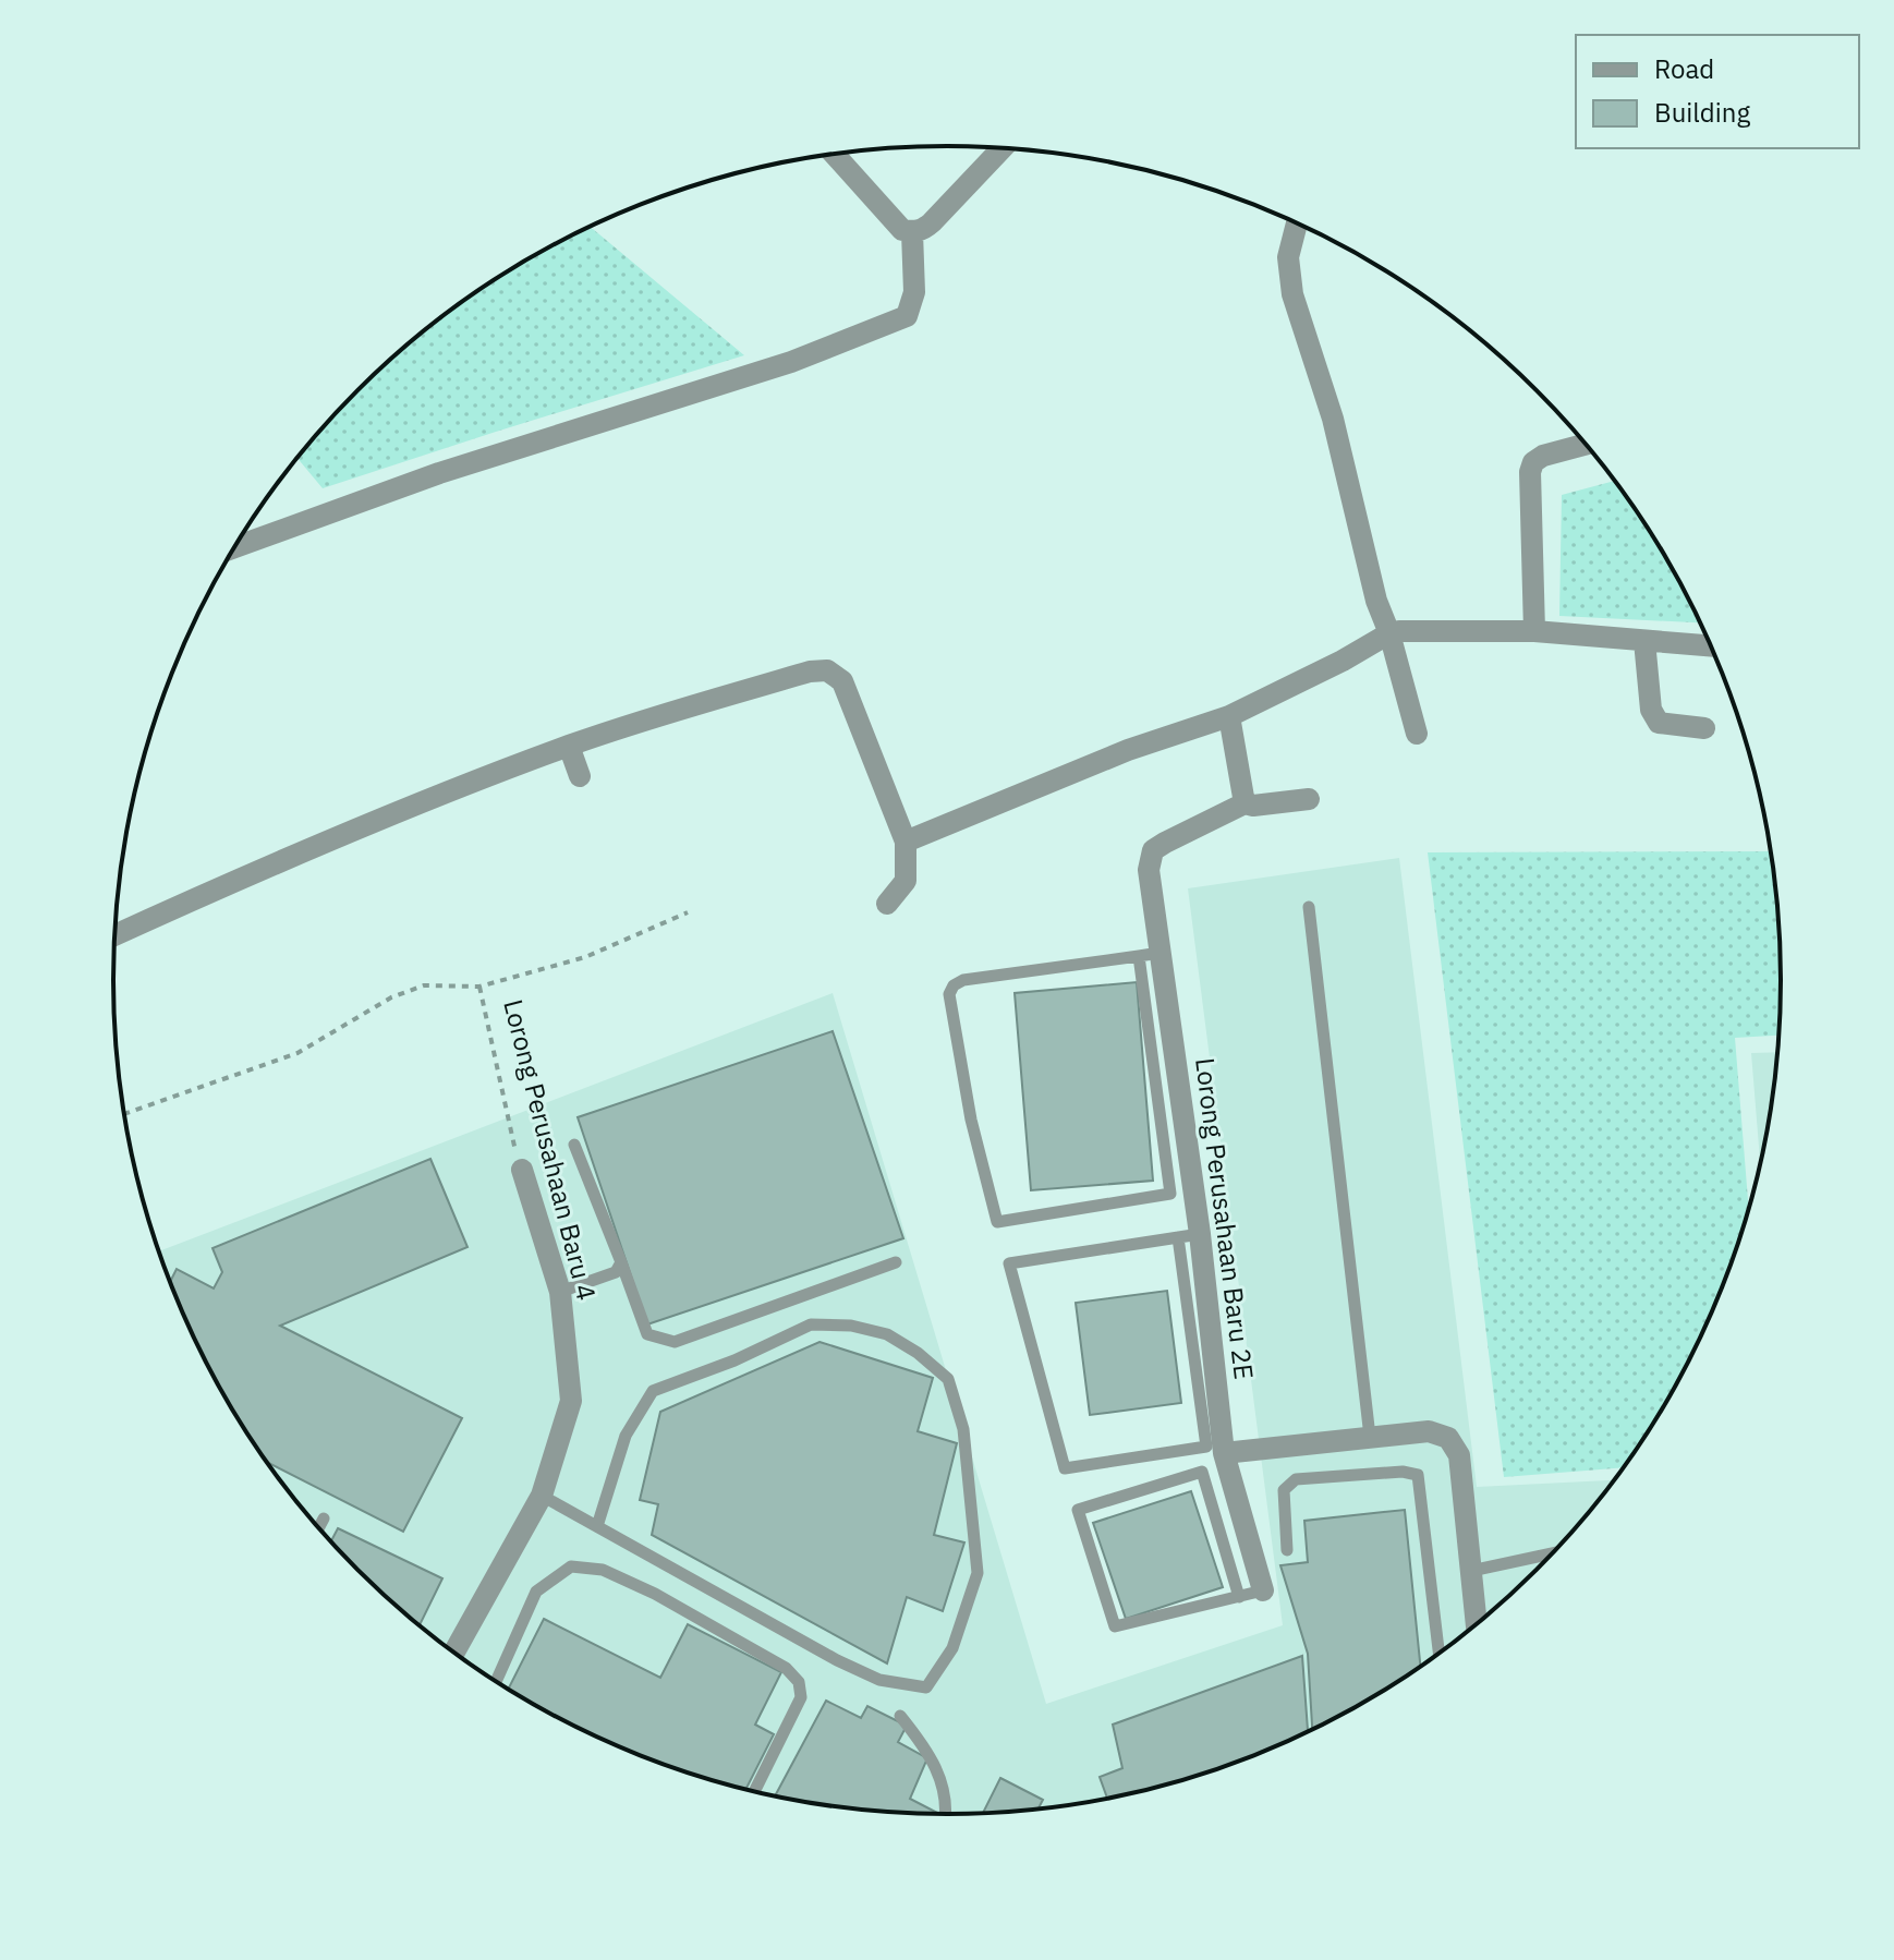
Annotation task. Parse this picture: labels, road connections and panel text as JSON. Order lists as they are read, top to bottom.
{
  "streets": {
    "street": ["Lorong Perusahaan Baru 4", "Lorong Perusahaan Baru 2E"]
  },
  "legend": ["Road", "Building"]
}
